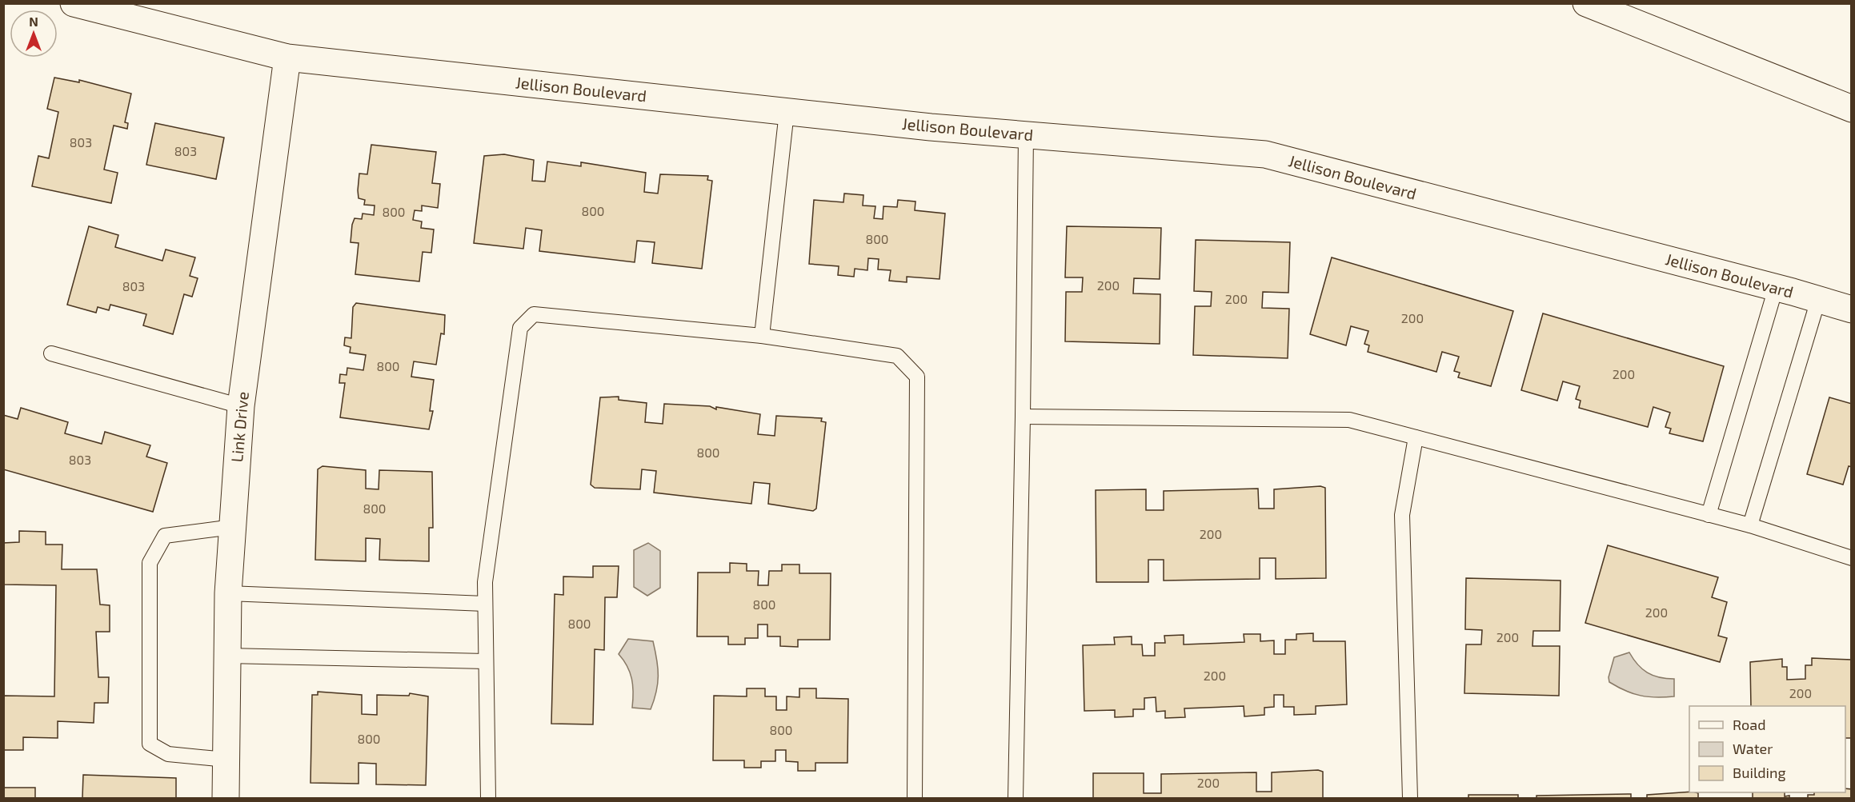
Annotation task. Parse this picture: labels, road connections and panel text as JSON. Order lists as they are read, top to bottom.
{
  "streets": {
    "main road": ["Jellison Boulevard", "Link Drive"]
  },
  "crossings": [
    ["Jellison Boulevard", "Link Drive"]
  ],
  "house_numbers": [
    "803",
    "803",
    "800",
    "800",
    "800",
    "200",
    "803",
    "200",
    "200",
    "800",
    "200",
    "800",
    "803",
    "800",
    "200",
    "800",
    "200",
    "800",
    "200",
    "200",
    "200",
    "800",
    "800",
    "200"
  ],
  "legend": ["Road", "Water", "Building"],
  "north": "top"
}
